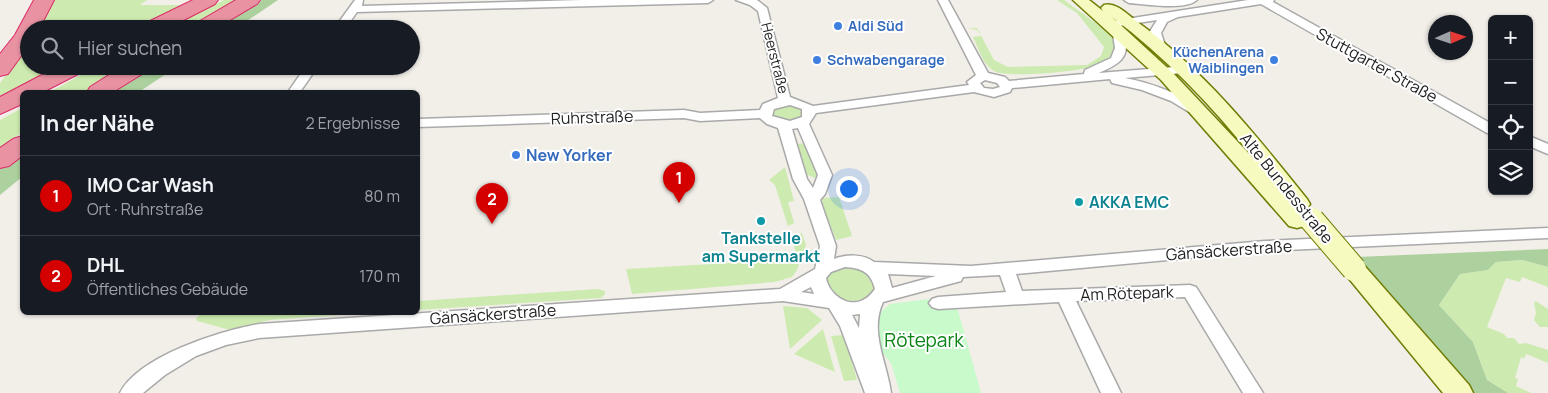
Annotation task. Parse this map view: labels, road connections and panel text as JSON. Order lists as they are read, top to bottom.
{
  "streets": {
    "main road": ["Alte Bundesstraße"],
    "street": [
      "Heerstraße",
      "Stuttgarter Straße",
      "Ruhrstraße",
      "Gänsäckerstraße",
      "Am Rötepark"
    ]
  },
  "parks": ["Rötepark"],
  "places": [
    "Aldi Süd",
    "Schwabengarage",
    "KüchenArena Waiblingen",
    "New Yorker",
    "AKKA EMC",
    "Tankstelle am Supermarkt"
  ],
  "north": "right",
  "page": {
    "map_buttons": ["+", "−"],
    "search": "Hier suchen",
    "heading": ["In der Nähe", "2 Ergebnisse"],
    "list": [
      {
        "mark": "1",
        "name": "IMO Car Wash",
        "note": "Ort · Ruhrstraße",
        "value": "80 m"
      },
      {
        "mark": "2",
        "name": "DHL",
        "note": "Öffentliches Gebäude",
        "value": "170 m"
      }
    ],
    "pins": ["1", "2"]
  }
}
